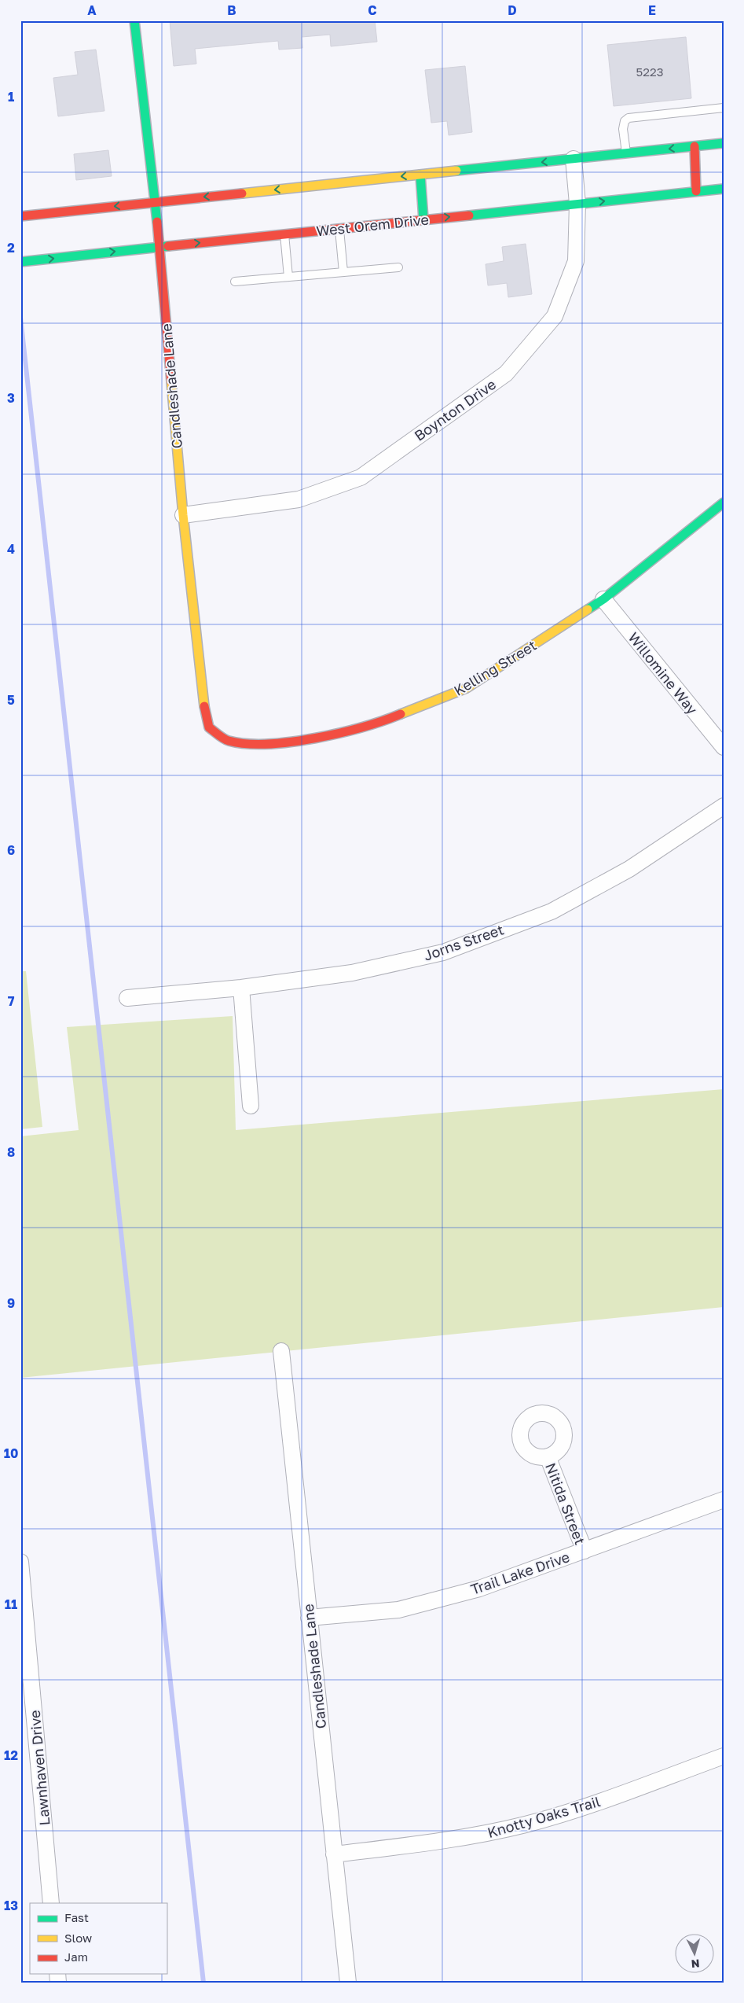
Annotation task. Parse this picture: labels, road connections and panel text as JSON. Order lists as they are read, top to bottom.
{
  "streets": {
    "main road": ["West Orem Drive", "Candleshade Lane", "Kelling Street"],
    "street": [
      "Boynton Drive",
      "Willomine Way",
      "Jorns Street",
      "Nitida Street",
      "Trail Lake Drive",
      "Lawnhaven Drive",
      "Knotty Oaks Trail"
    ]
  },
  "crossings": [
    ["West Orem Drive", "Candleshade Lane"],
    ["West Orem Drive", "Boynton Drive"],
    ["Candleshade Lane", "Boynton Drive"],
    ["Candleshade Lane", "Kelling Street"],
    ["Candleshade Lane", "Trail Lake Drive"],
    ["Candleshade Lane", "Knotty Oaks Trail"],
    ["Kelling Street", "Willomine Way"],
    ["Nitida Street", "Trail Lake Drive"]
  ],
  "house_numbers": ["5223"],
  "legend": ["Fast", "Slow", "Jam"],
  "north": "bottom",
  "grid": {
    "columns": [
      "A",
      "B",
      "C",
      "D",
      "E"
    ],
    "rows": [
      "1",
      "2",
      "3",
      "4",
      "5",
      "6",
      "7",
      "8",
      "9",
      "10",
      "11",
      "12",
      "13"
    ]
  }
}
